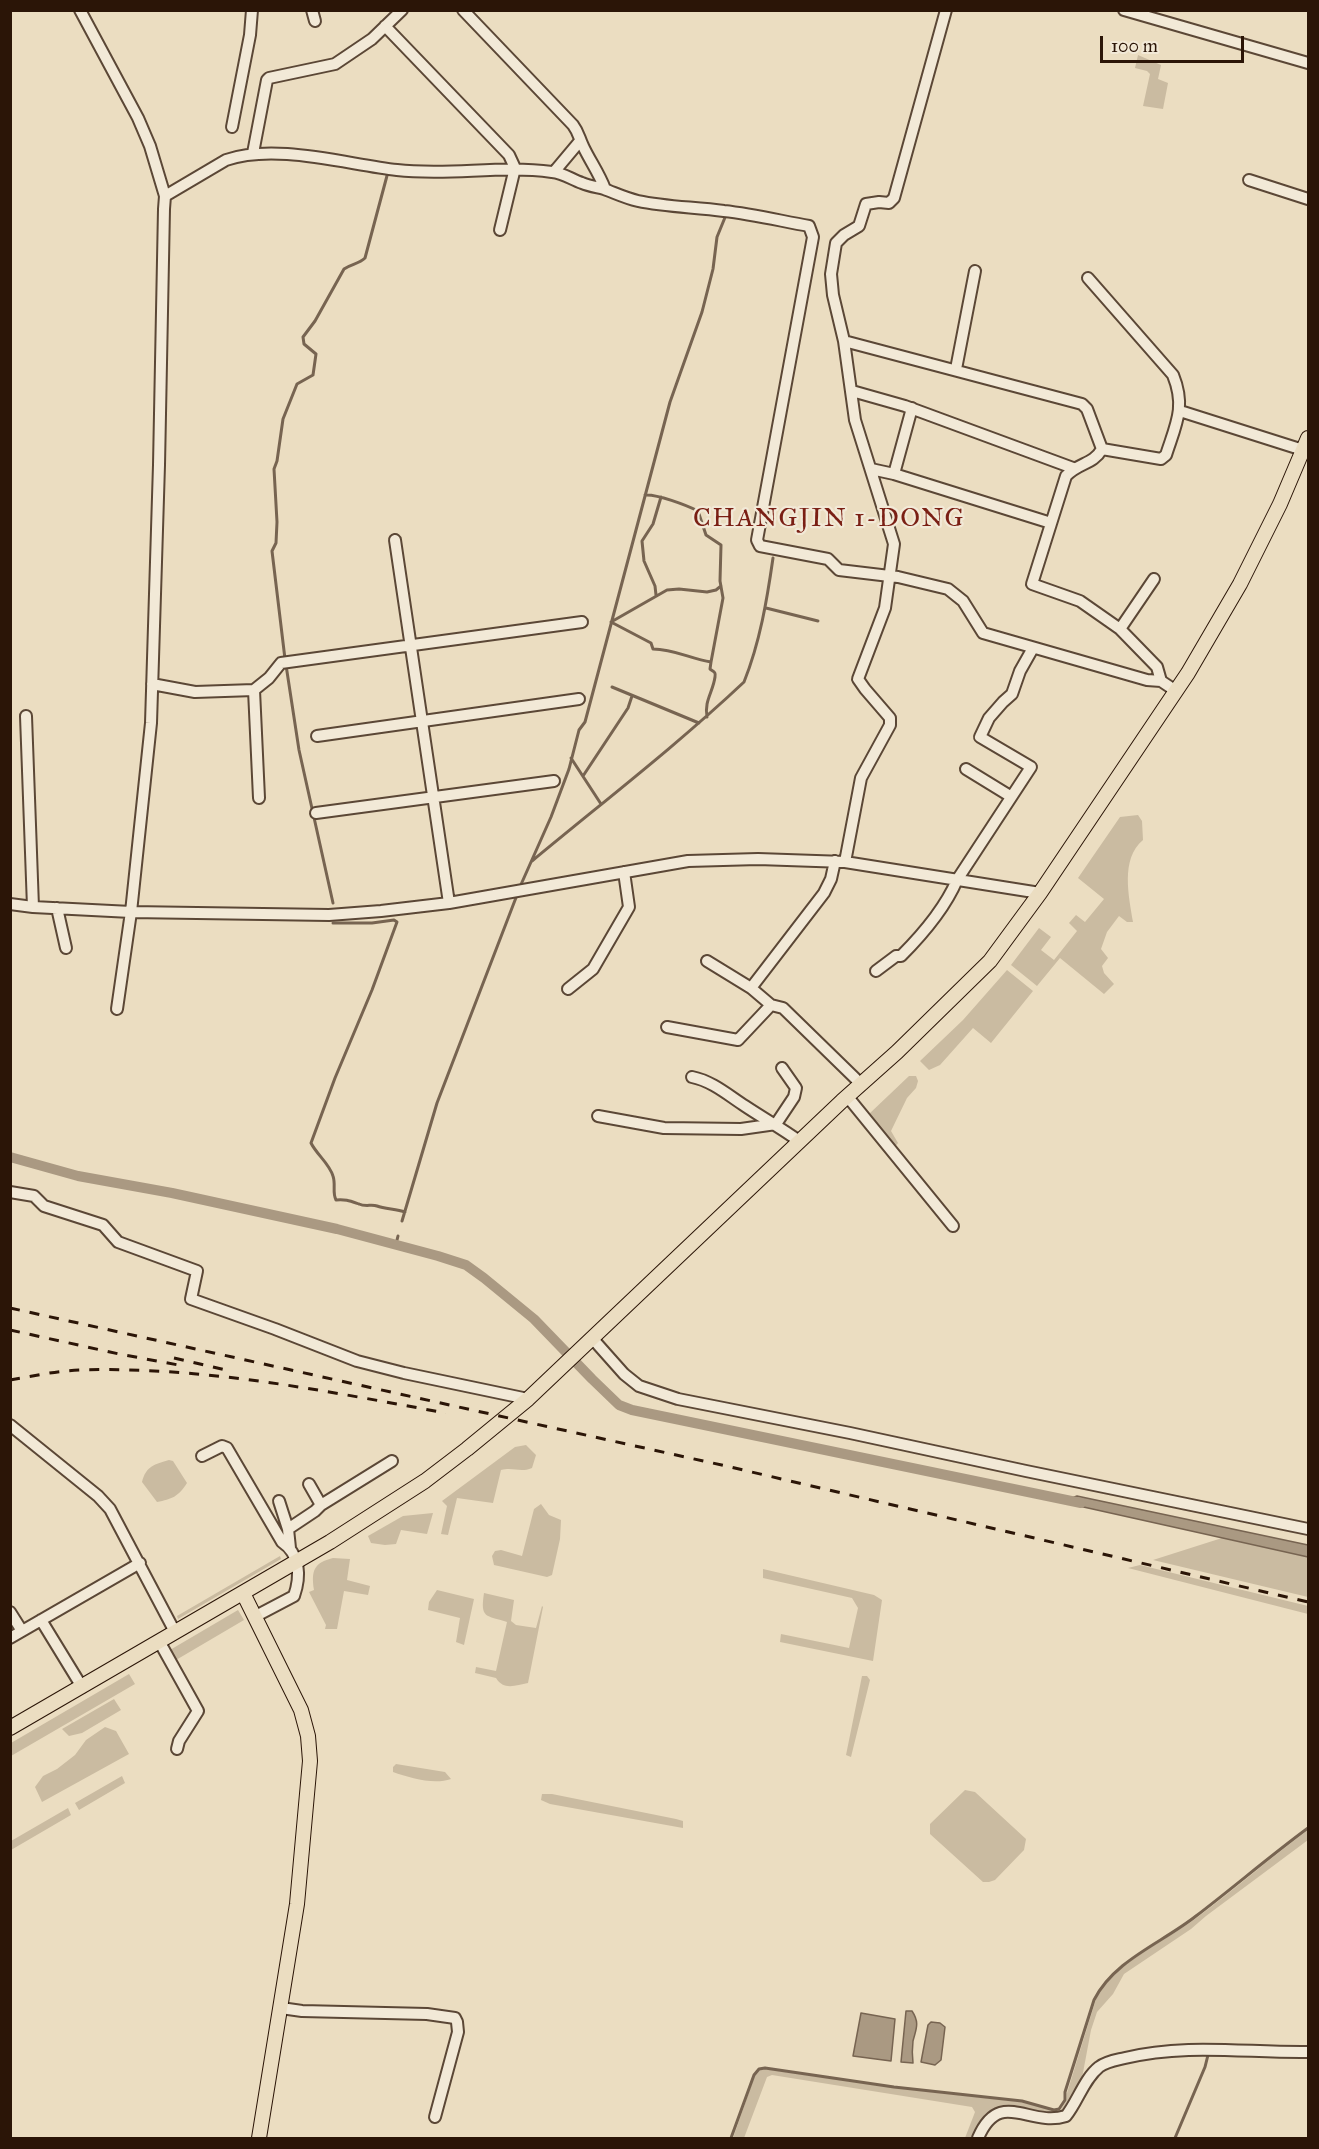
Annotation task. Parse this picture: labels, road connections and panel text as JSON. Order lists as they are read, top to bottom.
{
  "districts": ["CHANGJIN 1-DONG"],
  "scale_bar": "100 m"
}
